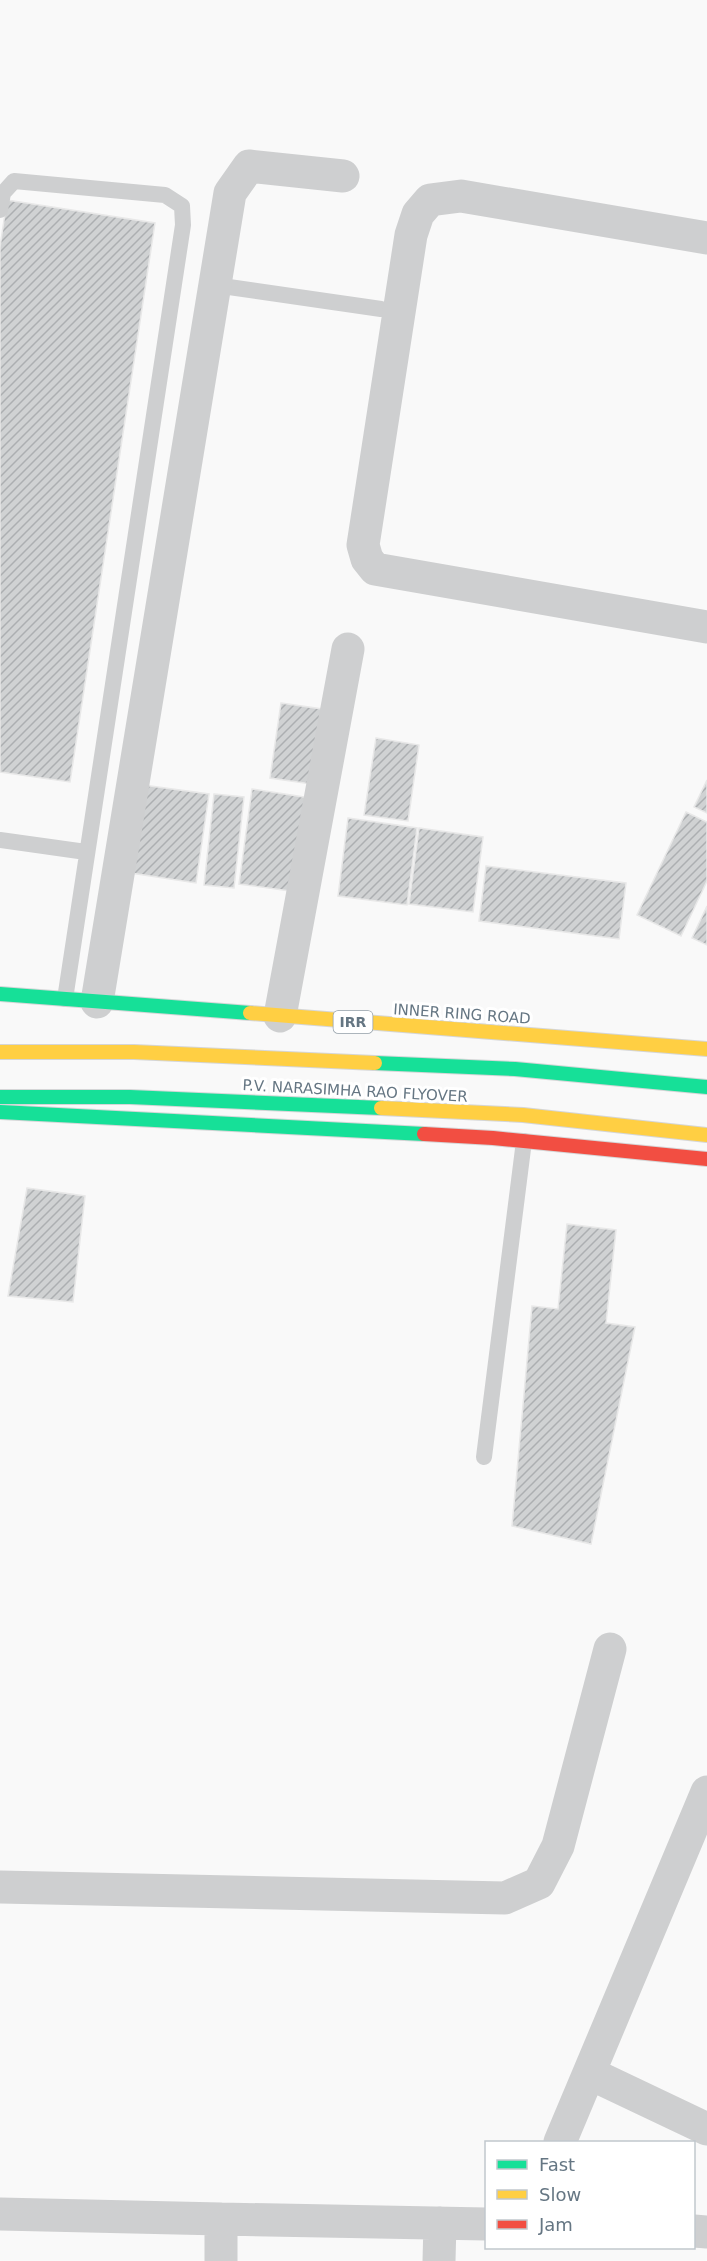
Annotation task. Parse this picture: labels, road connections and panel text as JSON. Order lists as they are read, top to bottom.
{
  "streets": {
    "main road": ["INNER RING ROAD", "IRR", "P.V. NARASIMHA RAO FLYOVER"]
  },
  "legend": ["Fast", "Slow", "Jam"]
}
